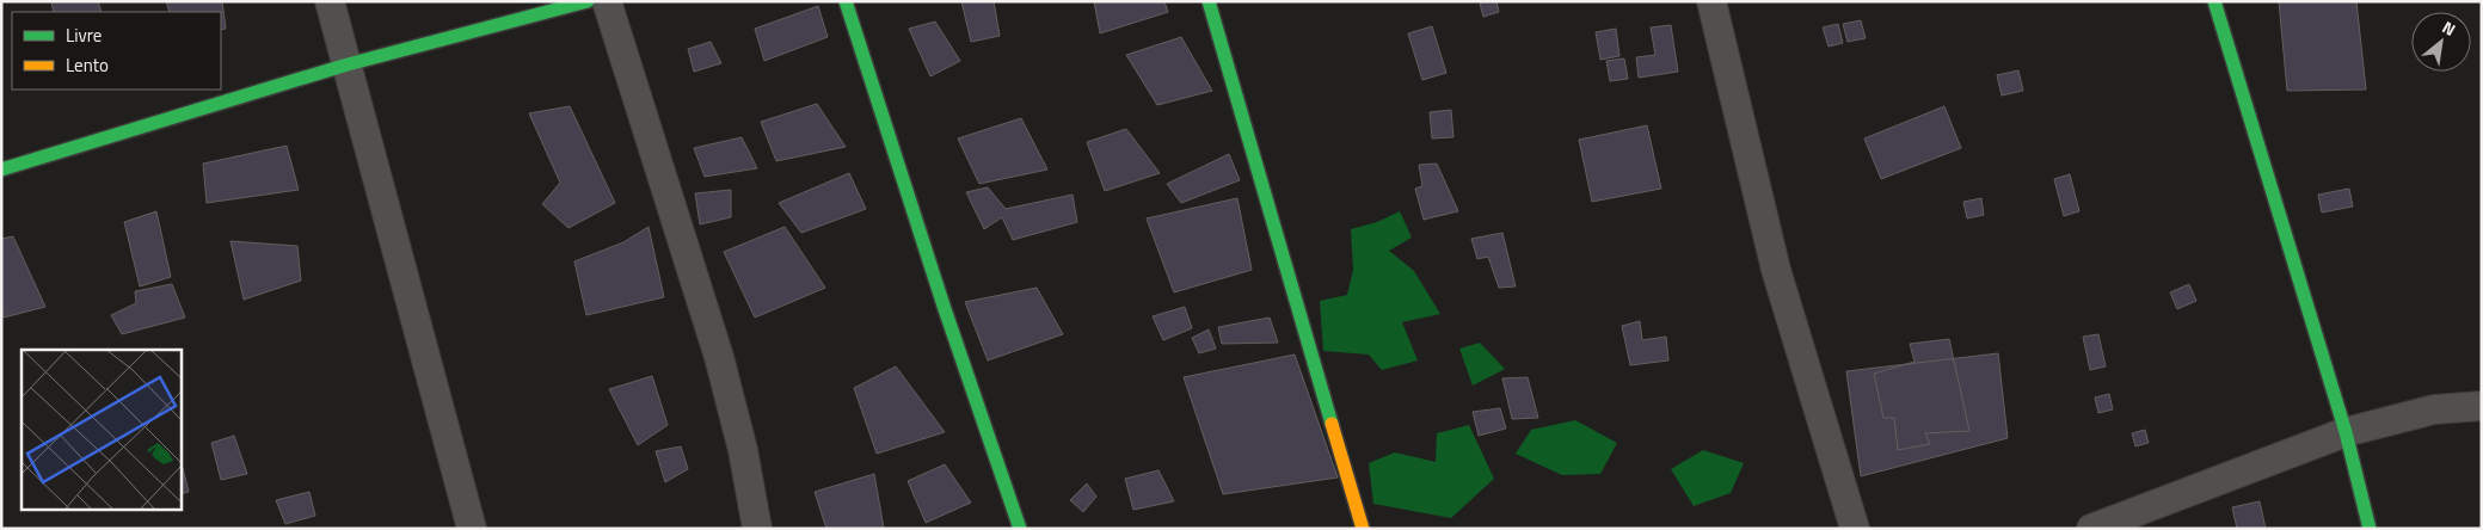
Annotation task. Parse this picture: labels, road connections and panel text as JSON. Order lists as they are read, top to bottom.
{
  "legend": ["Livre", "Lento"],
  "north": "top right"
}
